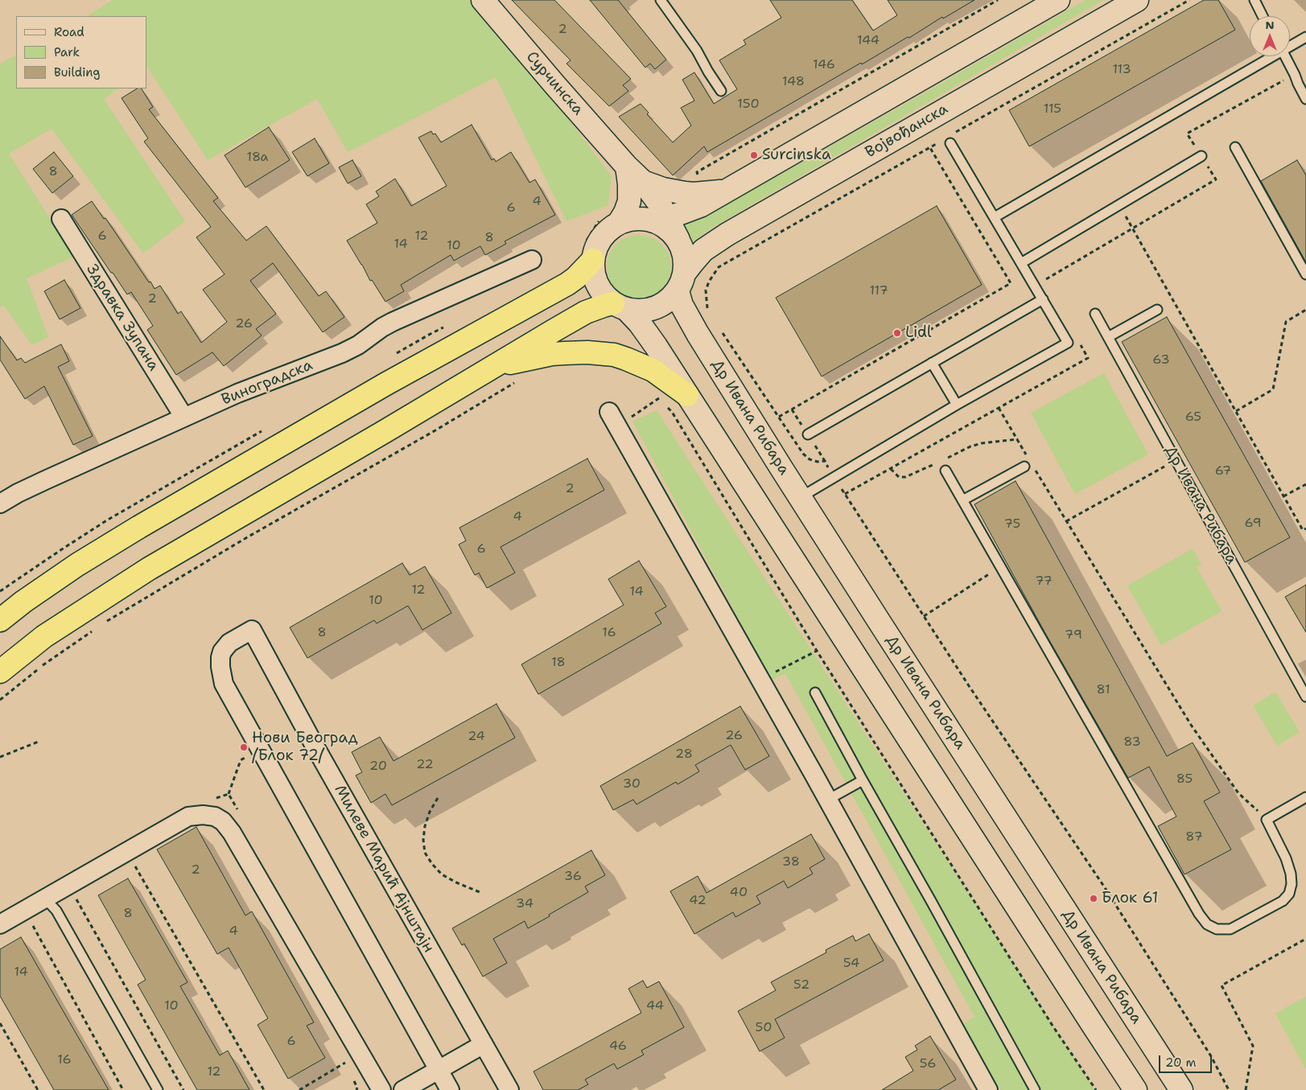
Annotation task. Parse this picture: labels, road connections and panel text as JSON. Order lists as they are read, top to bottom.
{
  "streets": {
    "main road": ["Сурчинска", "Војвођанска", "Др Ивана Рибара"],
    "street": ["Здравка Зупана", "Виноградска", "Милеве Марић Ајнштајн"]
  },
  "crossings": [
    ["Сурчинска", "Војвођанска"],
    ["Сурчинска", "Др Ивана Рибара"],
    ["Војвођанска", "Др Ивана Рибара"],
    ["Здравка Зупана", "Виноградска"]
  ],
  "places": [
    "Surcinska",
    "Lidl",
    "Нови Београд /Блок 72/",
    "Блок 61"
  ],
  "house_numbers": [
    "2",
    "144",
    "146",
    "113",
    "148",
    "150",
    "115",
    "18a",
    "8",
    "4",
    "6",
    "6",
    "12",
    "8",
    "14",
    "10",
    "117",
    "2",
    "26",
    "63",
    "65",
    "67",
    "2",
    "4",
    "69",
    "75",
    "6",
    "77",
    "12",
    "14",
    "10",
    "8",
    "16",
    "79",
    "18",
    "81",
    "26",
    "24",
    "83",
    "28",
    "22",
    "20",
    "85",
    "30",
    "87",
    "38",
    "2",
    "36",
    "40",
    "42",
    "34",
    "8",
    "4",
    "54",
    "14",
    "52",
    "10",
    "44",
    "50",
    "6",
    "46",
    "16",
    "56",
    "12"
  ],
  "legend": ["Road", "Park", "Building"],
  "scale_bar": "20 m",
  "north": "top"
}
